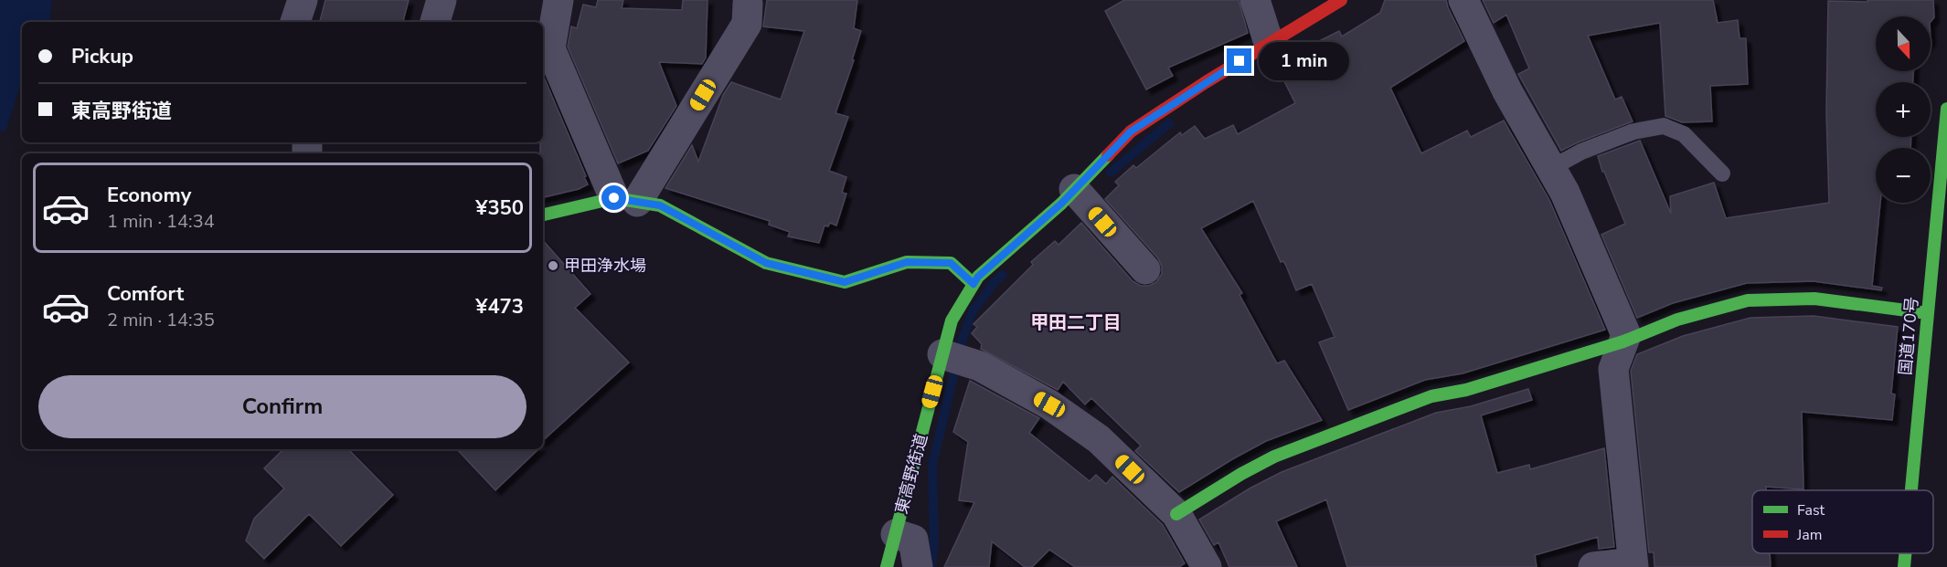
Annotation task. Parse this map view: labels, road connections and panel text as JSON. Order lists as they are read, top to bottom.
{
  "streets": {
    "main road": ["国道170号", "東高野街道"]
  },
  "districts": ["甲田二丁目"],
  "places": ["甲田浄水場"],
  "legend": ["Fast", "Jam"],
  "north": "bottom",
  "page": {
    "map_buttons": ["+", "−"],
    "banner": ["Pickup", "東高野街道"],
    "bubble": "1 min",
    "list": [
      {
        "name": "Economy",
        "note": "1 min · 14:34",
        "value": "¥350"
      },
      {
        "name": "Comfort",
        "note": "2 min · 14:35",
        "value": "¥473"
      }
    ],
    "buttons": "Confirm"
  }
}
